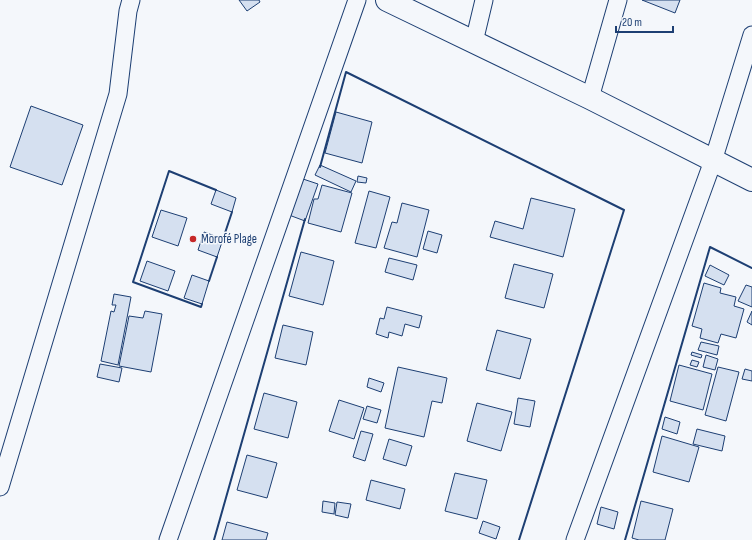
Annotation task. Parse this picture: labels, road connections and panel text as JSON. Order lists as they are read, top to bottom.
{
  "places": ["Morofé Plage"],
  "scale_bar": "20 m"
}
